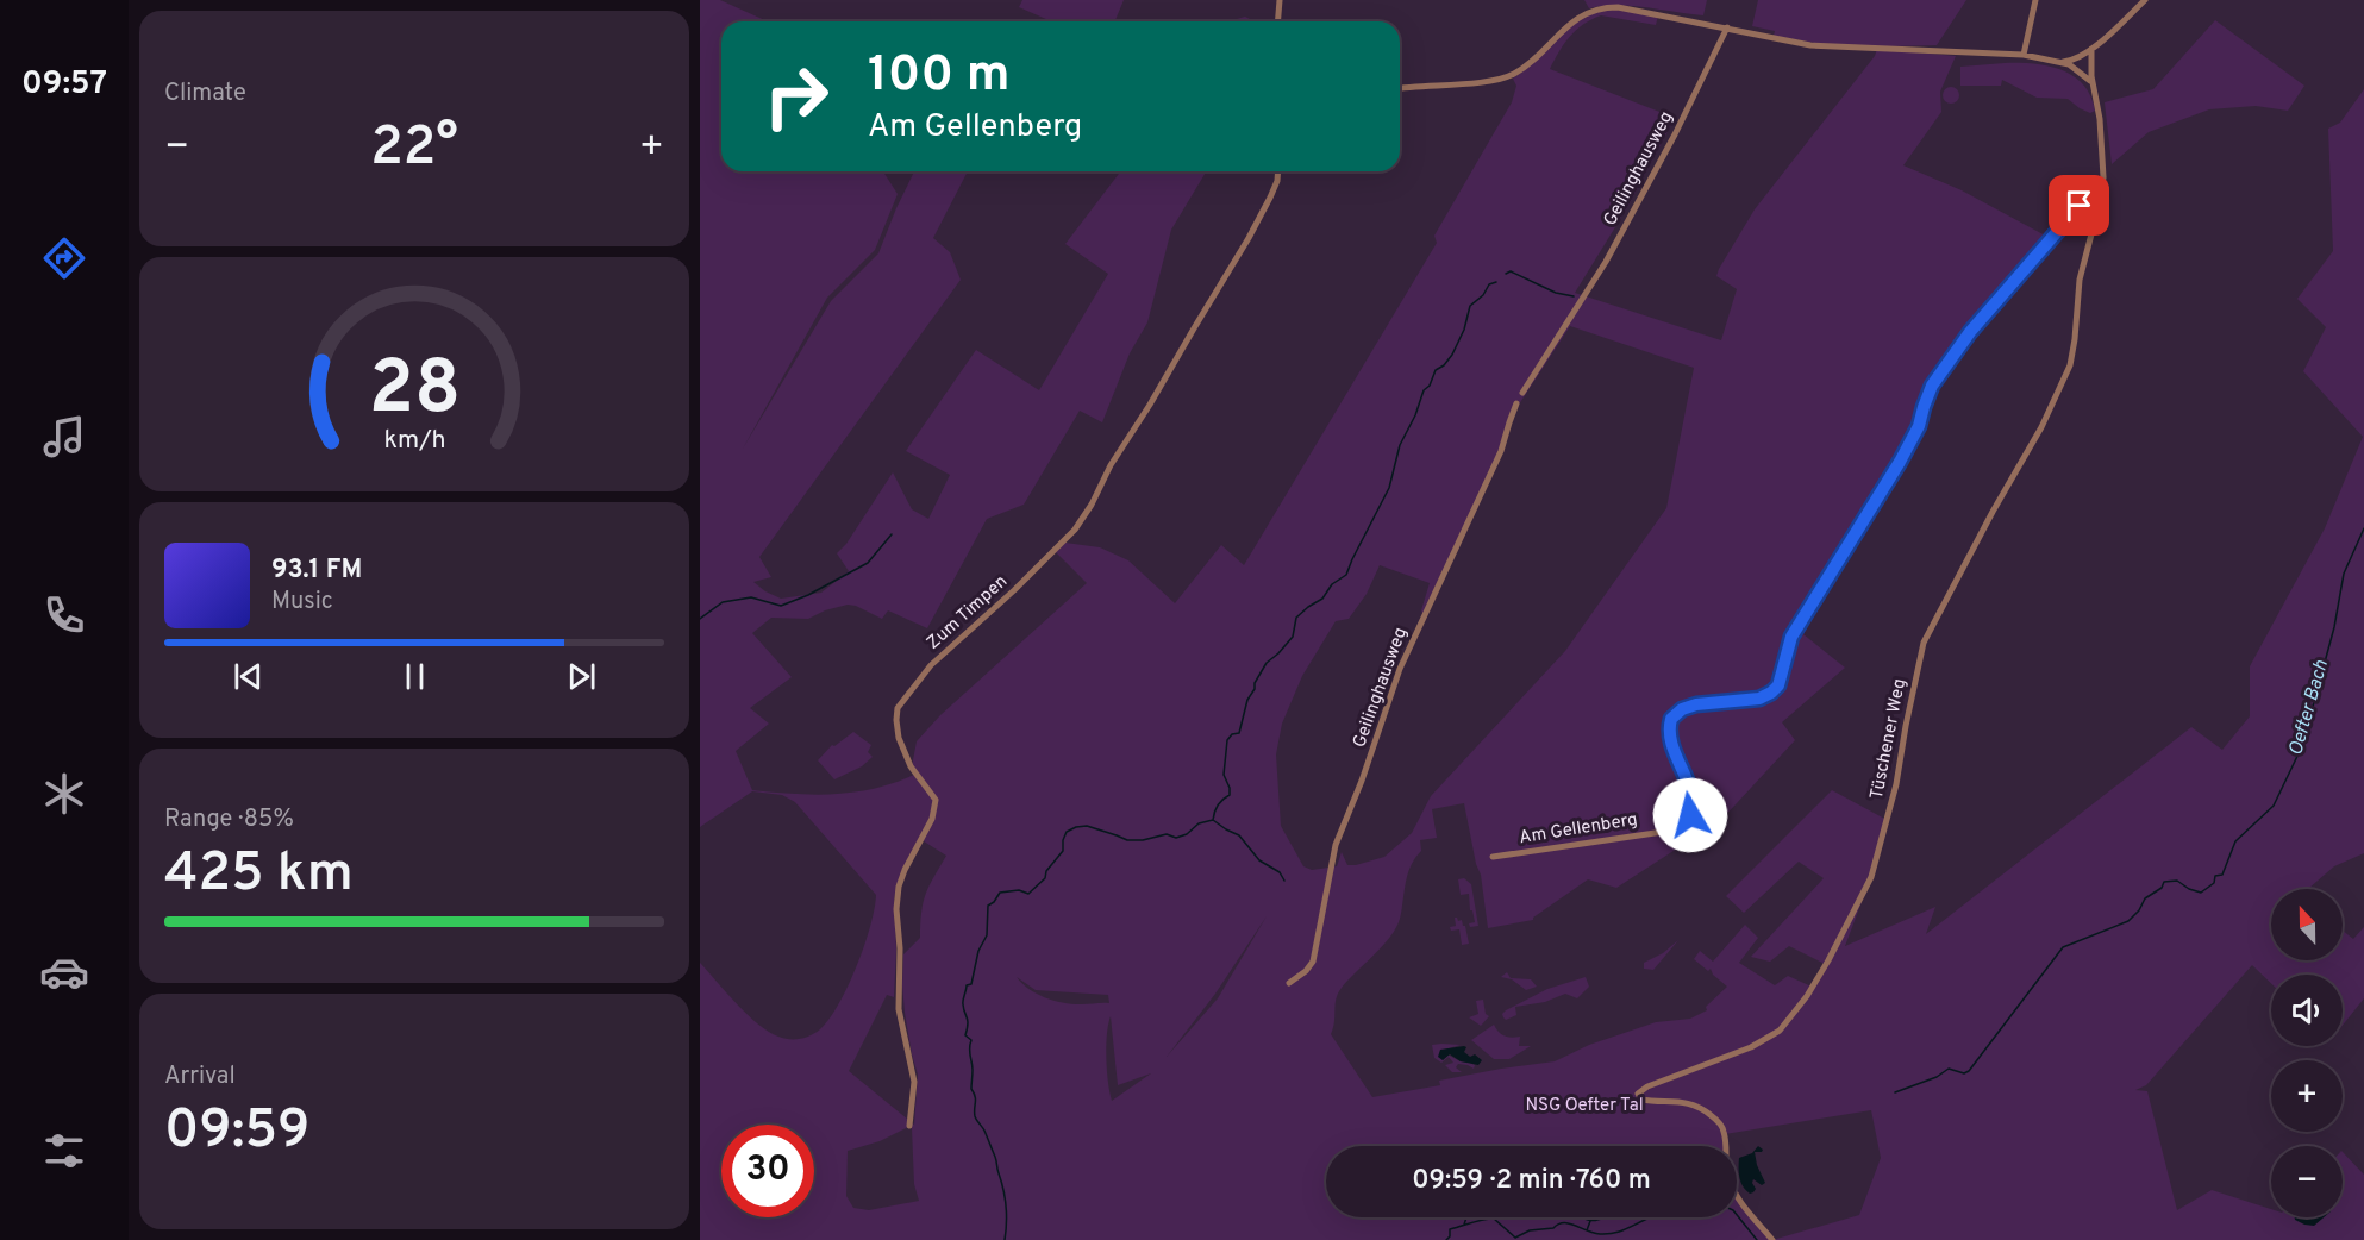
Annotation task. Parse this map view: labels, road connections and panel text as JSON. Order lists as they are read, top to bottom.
{
  "streets": {
    "street": [
      "Geilinghausweg",
      "Zum Timpen",
      "Tüschener Weg",
      "Am Gellenberg"
    ]
  },
  "crossings": [
    ["Tüschener Weg", "Am Gellenberg"]
  ],
  "water": ["Oefter Bach"],
  "parks": ["NSG Oefter Tal"],
  "north": "top",
  "page": {
    "tabs": "09:57",
    "tile": [
      "Climate",
      ["Range · 85%", "425 km"],
      ["Arrival", "09:59"]
    ],
    "turn": ["100 m", "Am Gellenberg"],
    "heat": ["−", "22°", "+"],
    "song": ["93.1 FM", "Music"],
    "map_buttons": ["+", "−"],
    "limit": "30",
    "trip": "09:59 · 2 min · 760 m",
    "gauge": ["28", "km/h"]
  }
}
